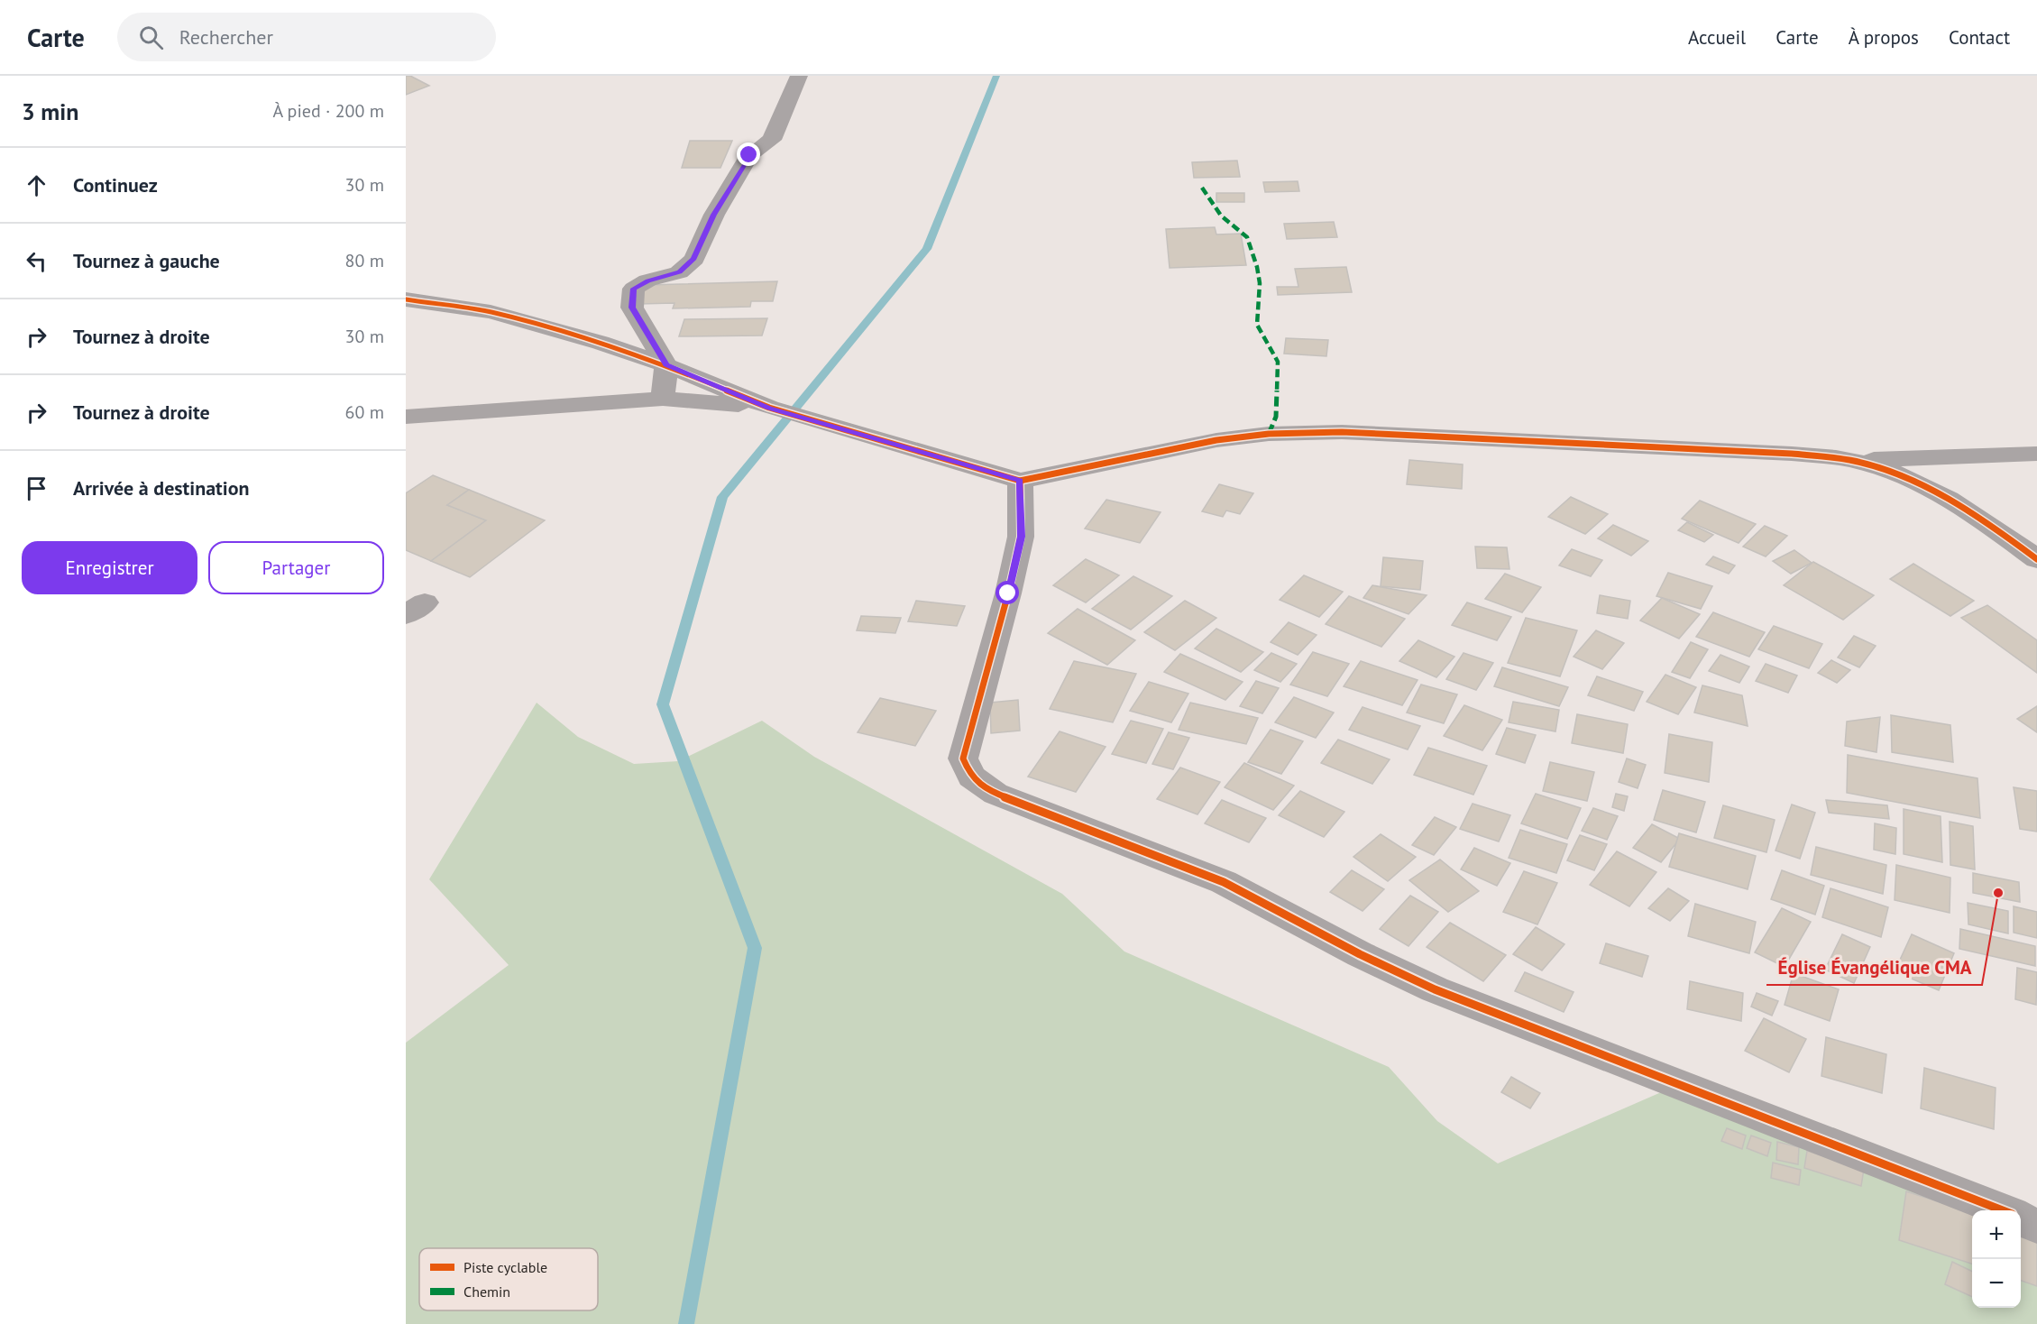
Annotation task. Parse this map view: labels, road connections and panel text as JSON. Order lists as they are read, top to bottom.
{
  "places": ["Église Évangélique CMA"],
  "legend": ["Piste cyclable", "Chemin"],
  "page": {
    "header": "Carte",
    "search": "Rechercher",
    "nav": [
      "Accueil",
      "Carte",
      "À propos",
      "Contact"
    ],
    "heading": ["3 min", "À pied · 200 m"],
    "list": [
      ["Continuez", "30 m"],
      ["Tournez à gauche", "80 m"],
      ["Tournez à droite", "30 m"],
      ["Tournez à droite", "60 m"],
      "Arrivée à destination"
    ],
    "buttons": ["Enregistrer", "Partager"],
    "map_buttons": ["+", "−"]
  }
}
